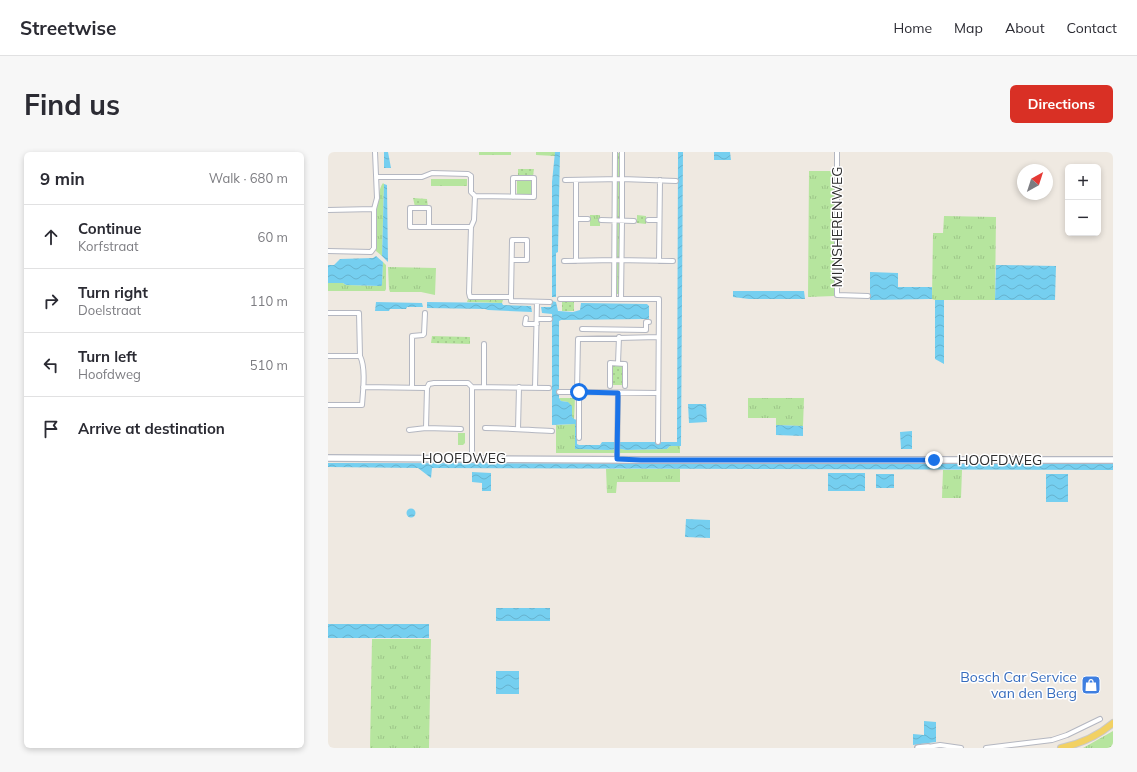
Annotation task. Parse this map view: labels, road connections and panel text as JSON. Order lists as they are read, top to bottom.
{
  "streets": {
    "main road": ["HOOFDWEG"],
    "street": ["MIJNSHERENWEG"]
  },
  "places": {
    "shop": ["Bosch Car Service van den Berg"]
  },
  "north": "top right",
  "page": {
    "header": "Streetwise",
    "nav": [
      "Home",
      "Map",
      "About",
      "Contact"
    ],
    "buttons": "Directions",
    "title": "Find us",
    "heading": ["9 min", "Walk · 680 m"],
    "map_buttons": ["+", "−"],
    "list": [
      ["Continue", "Korfstraat", "60 m"],
      ["Turn right", "Doelstraat", "110 m"],
      ["Turn left", "Hoofdweg", "510 m"],
      "Arrive at destination"
    ]
  }
}
